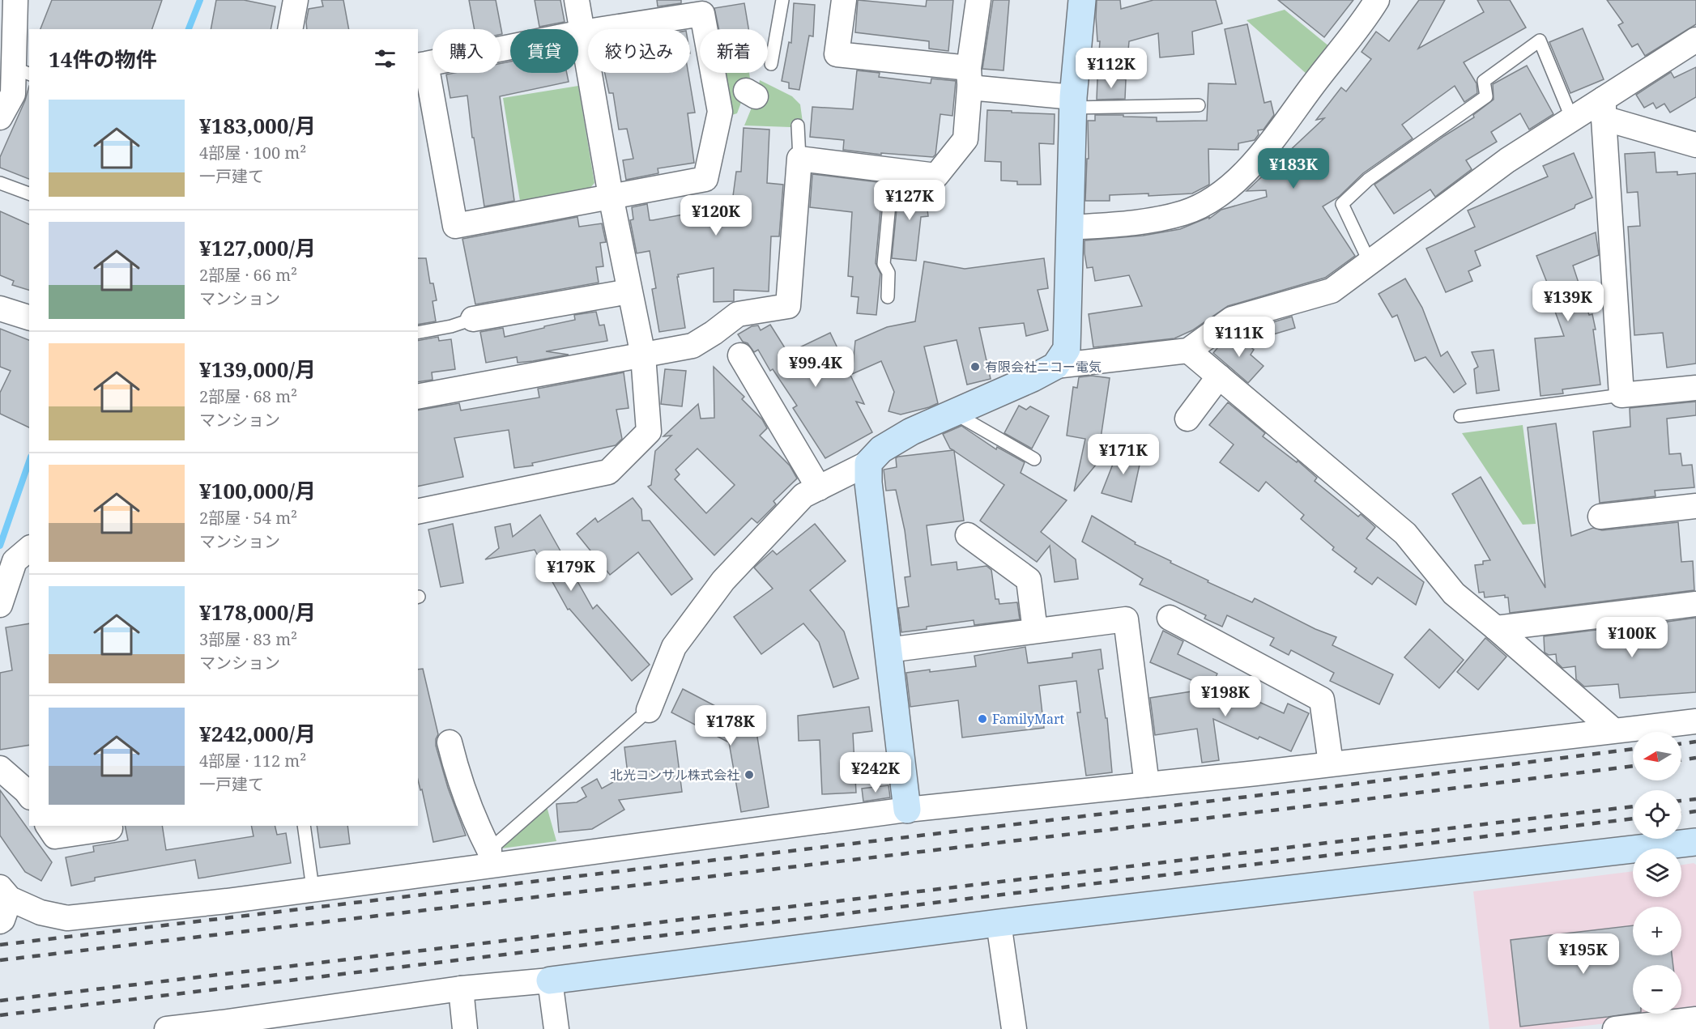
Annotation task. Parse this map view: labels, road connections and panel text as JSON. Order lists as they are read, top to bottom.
{
  "places": ["有限会社ニコー電気", "FamilyMart", "北光コンサル株式会社"],
  "north": "left",
  "page": {
    "chip": [
      "購入",
      "賃貸",
      "絞り込み",
      "新着"
    ],
    "heading": "14件の物件",
    "price": [
      "¥112K",
      "¥183K",
      "¥127K",
      "¥120K",
      "¥139K",
      "¥111K",
      "¥99.4K",
      "¥171K",
      "¥179K",
      "¥100K",
      "¥198K",
      "¥178K",
      "¥242K",
      "¥195K"
    ],
    "list": [
      {
        "name": "¥183,000/月",
        "note": "4部屋 · 100 m² · 一戸建て"
      },
      {
        "name": "¥127,000/月",
        "note": "2部屋 · 66 m² · マンション"
      },
      {
        "name": "¥139,000/月",
        "note": "2部屋 · 68 m² · マンション"
      },
      {
        "name": "¥100,000/月",
        "note": "2部屋 · 54 m² · マンション"
      },
      {
        "name": "¥178,000/月",
        "note": "3部屋 · 83 m² · マンション"
      },
      {
        "name": "¥242,000/月",
        "note": "4部屋 · 112 m² · 一戸建て"
      }
    ],
    "map_buttons": ["+", "−"]
  }
}
